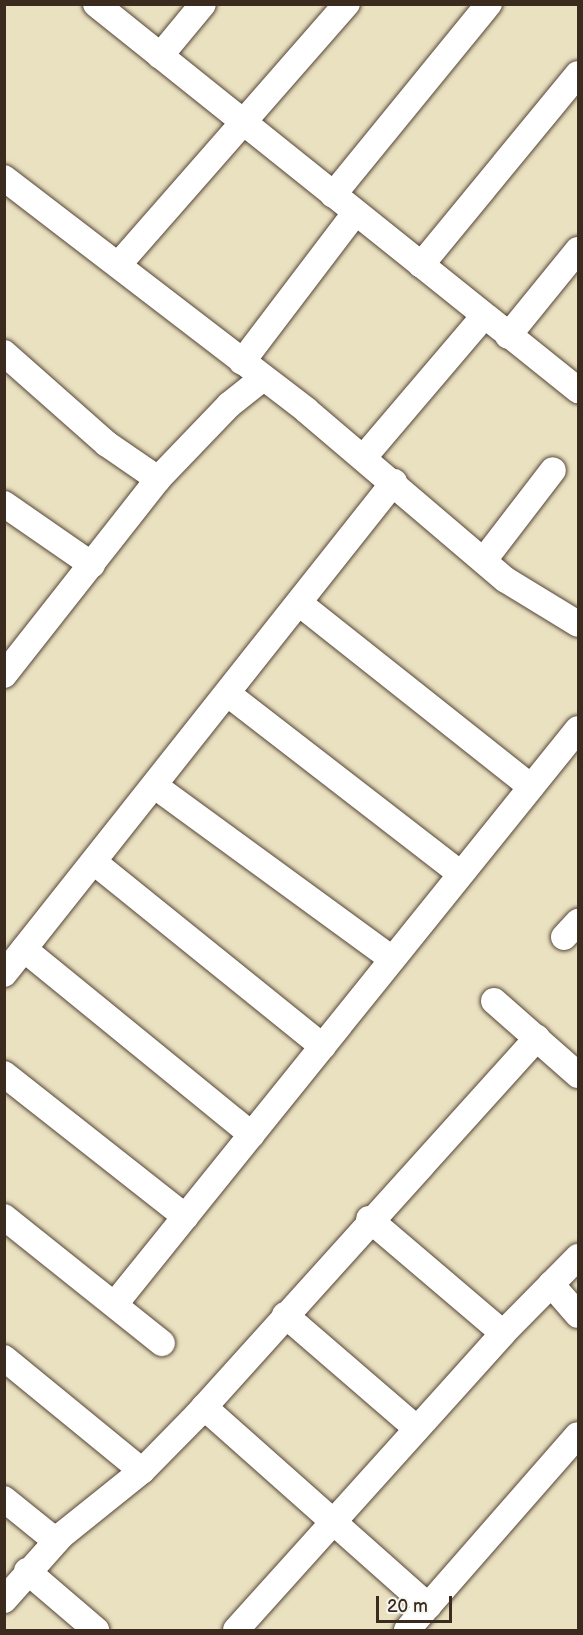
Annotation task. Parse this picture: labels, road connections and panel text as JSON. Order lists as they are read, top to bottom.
{
  "scale_bar": "20 m"
}
